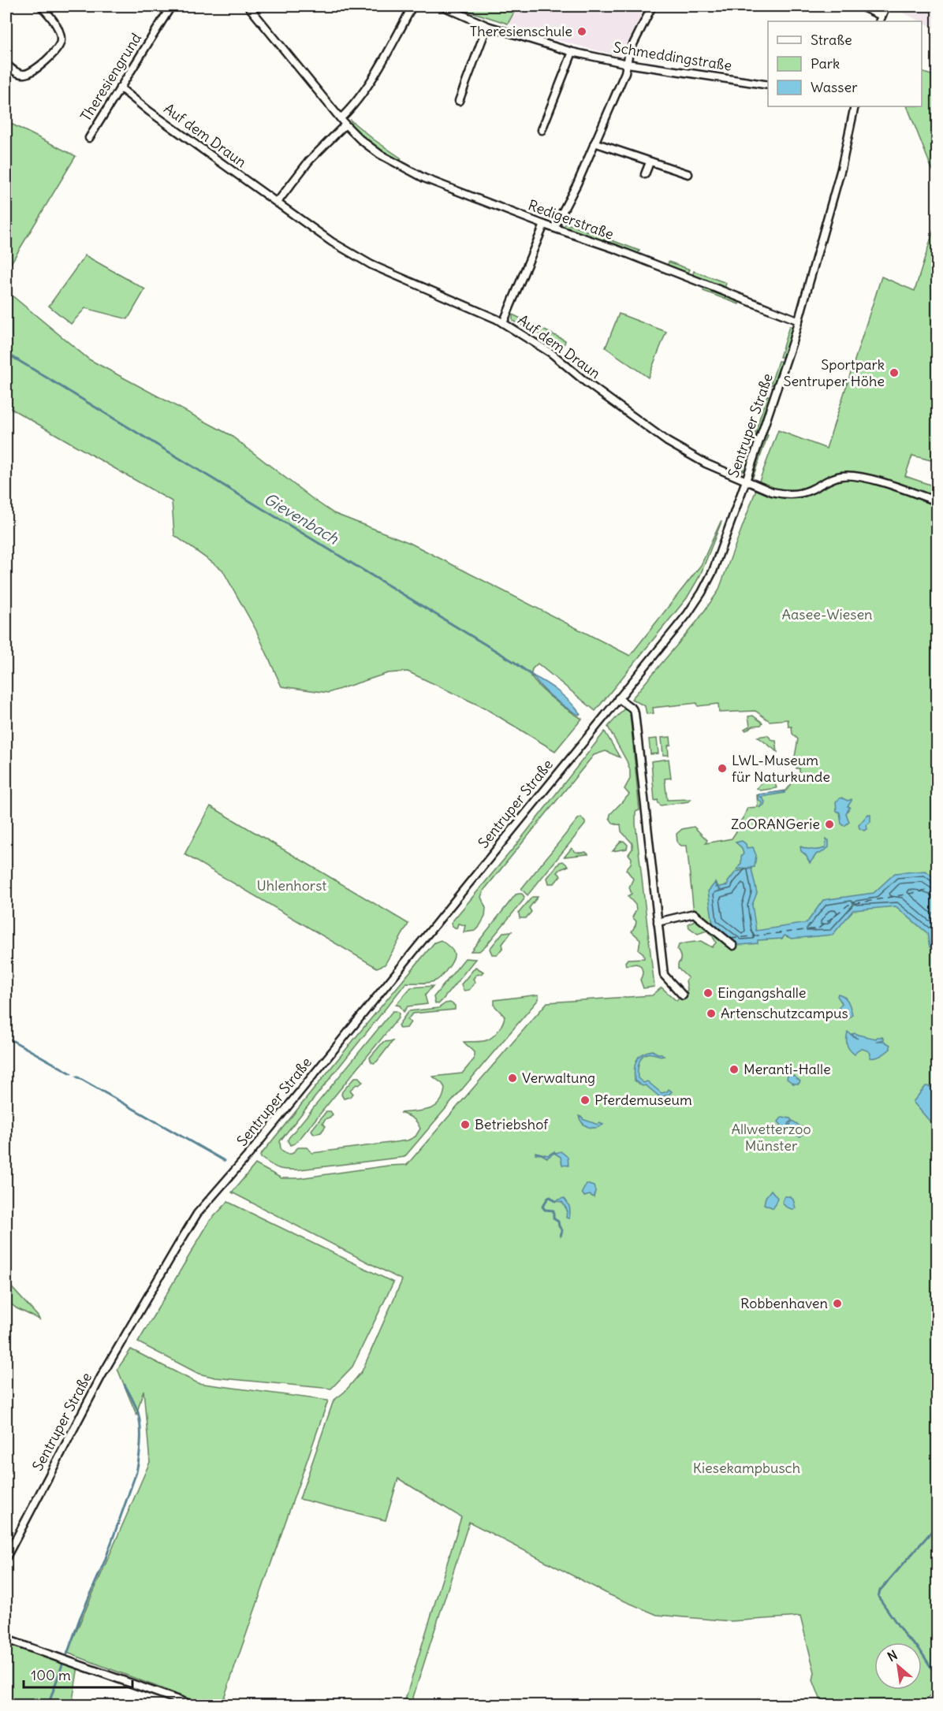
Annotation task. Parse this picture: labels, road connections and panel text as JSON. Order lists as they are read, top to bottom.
{
  "streets": {
    "street": [
      "Schmeddingstraße",
      "Theresiengrund",
      "Auf dem Draun",
      "Redigerstraße",
      "Sentruper Straße"
    ]
  },
  "crossings": [
    ["Theresiengrund", "Auf dem Draun"],
    ["Auf dem Draun", "Sentruper Straße"],
    ["Redigerstraße", "Sentruper Straße"]
  ],
  "water": ["Gievenbach"],
  "parks": [
    "Aasee-Wiesen",
    "Uhlenhorst",
    "Allwetterzoo Münster",
    "Kiesekampbusch"
  ],
  "places": [
    "Theresienschule",
    "Sportpark Sentruper Höhe",
    "LWL-Museum für Naturkunde",
    "ZoORANGerie",
    "Eingangshalle",
    "Artenschutzcampus",
    "Meranti-Halle",
    "Verwaltung",
    "Pferdemuseum",
    "Betriebshof",
    "Robbenhaven"
  ],
  "legend": ["Straße", "Park", "Wasser"],
  "scale_bar": "100 m",
  "north": "top left"
}
